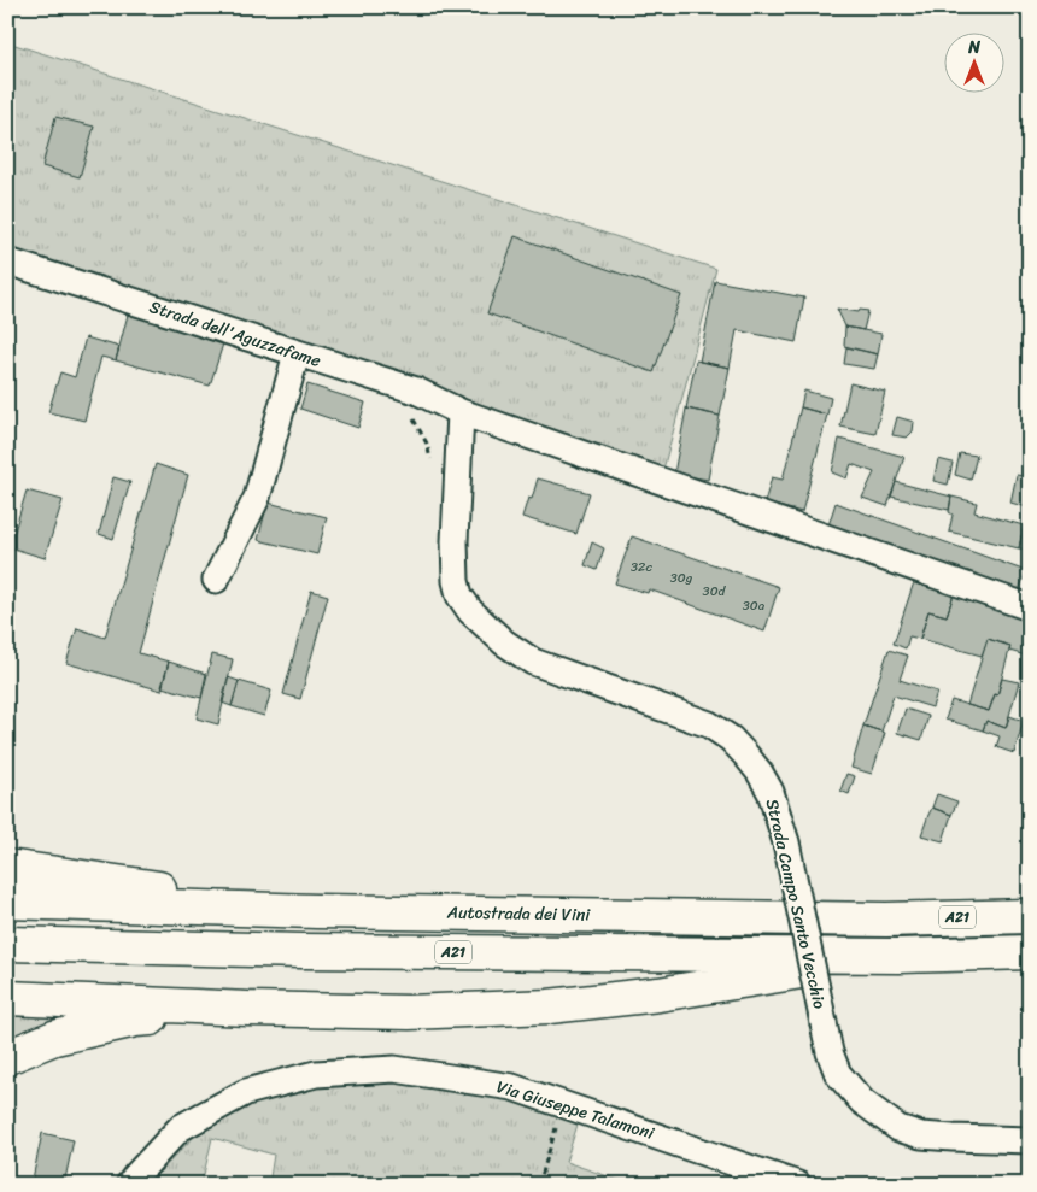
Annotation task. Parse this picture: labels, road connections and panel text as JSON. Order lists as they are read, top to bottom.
{
  "streets": {
    "highway": ["Autostrada dei Vini", "A21"],
    "street": ["Strada dell'Aguzzafame", "Strada Campo Santo Vecchio", "Via Giuseppe Talamoni"]
  },
  "crossings": [
    ["Strada dell'Aguzzafame", "Strada Campo Santo Vecchio"]
  ],
  "house_numbers": [
    "32c",
    "30g",
    "30d",
    "30a"
  ],
  "north": "top"
}
